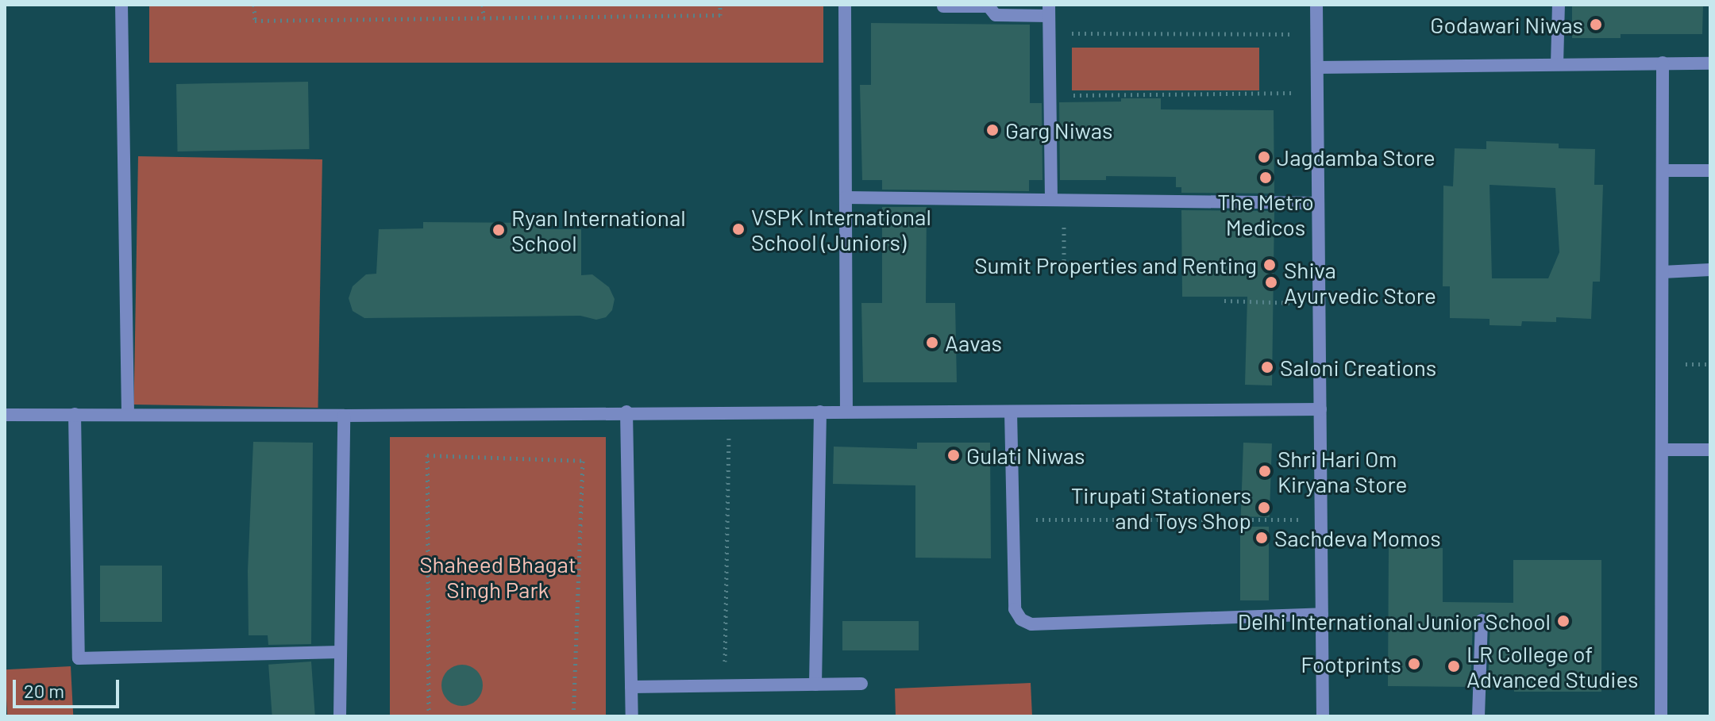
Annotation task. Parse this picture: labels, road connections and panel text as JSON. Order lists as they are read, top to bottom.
{
  "parks": ["Shaheed Bhagat Singh Park"],
  "places": [
    "Godawari Niwas",
    "Garg Niwas",
    "Jagdamba Store",
    "The Metro Medicos",
    "VSPK International School (Juniors)",
    "Ryan International School",
    "Sumit Properties and Renting",
    "Shiva Ayurvedic Store",
    "Aavas",
    "Saloni Creations",
    "Gulati Niwas",
    "Shri Hari Om Kiryana Store",
    "Tirupati Stationers and Toys Shop",
    "Sachdeva Momos",
    "Delhi International Junior School",
    "Footprints",
    "LR College of Advanced Studies"
  ],
  "scale_bar": "20 m"
}
